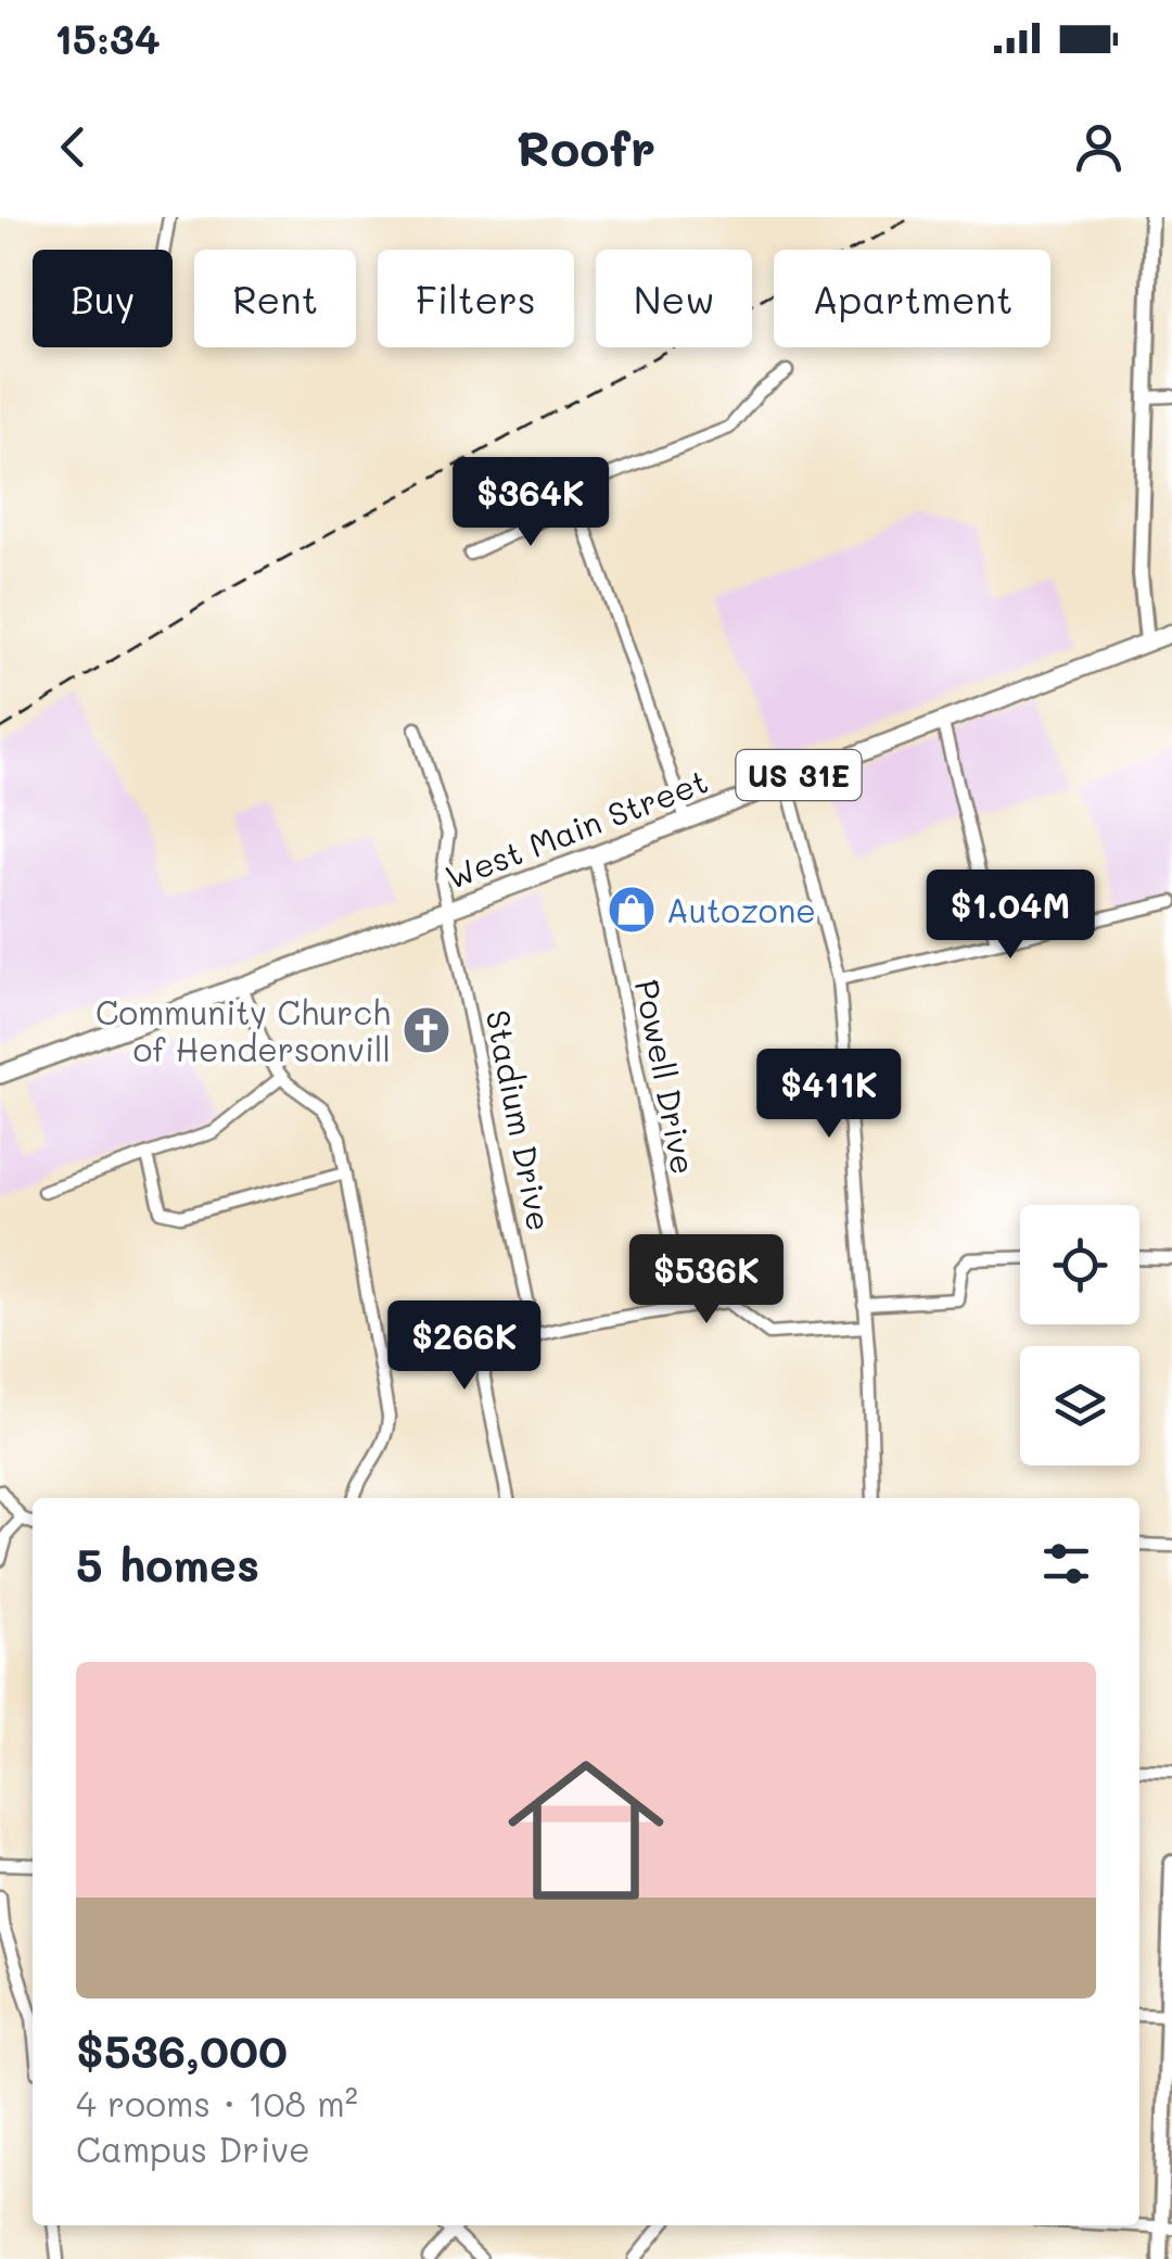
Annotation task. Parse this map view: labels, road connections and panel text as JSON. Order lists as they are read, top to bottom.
{
  "streets": {
    "main road": ["US 31E", "West Main Street"],
    "street": ["Powell Drive", "Stadium Drive"]
  },
  "crossings": [
    ["West Main Street", "Powell Drive"],
    ["West Main Street", "Stadium Drive"]
  ],
  "places": {
    "shop": ["Autozone"],
    "church": ["Community Church of Hendersonvill"]
  },
  "page": {
    "status": "15:34",
    "header": "Roofr",
    "chip": [
      "Buy",
      "Rent",
      "Filters",
      "New",
      "Apartment"
    ],
    "price": [
      "$364K",
      "$1.04M",
      "$411K",
      "$536K",
      "$266K"
    ],
    "heading": "5 homes",
    "list": [
      {
        "name": "$536,000",
        "note": "4 rooms · 108 m² · Campus Drive"
      }
    ]
  }
}
